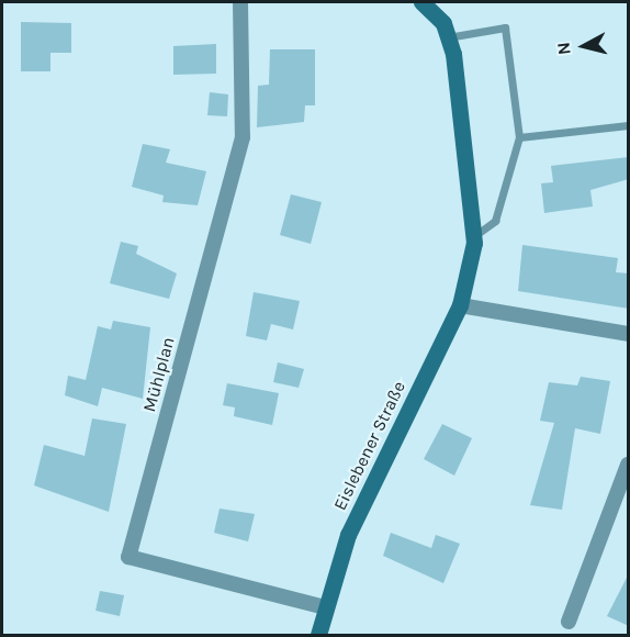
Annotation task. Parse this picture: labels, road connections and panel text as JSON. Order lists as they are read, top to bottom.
{
  "streets": {
    "main road": ["Eislebener Straße"],
    "street": ["Mühlplan"]
  },
  "crossings": [
    ["Mühlplan", "Eislebener Straße"]
  ],
  "north": "left"
}
